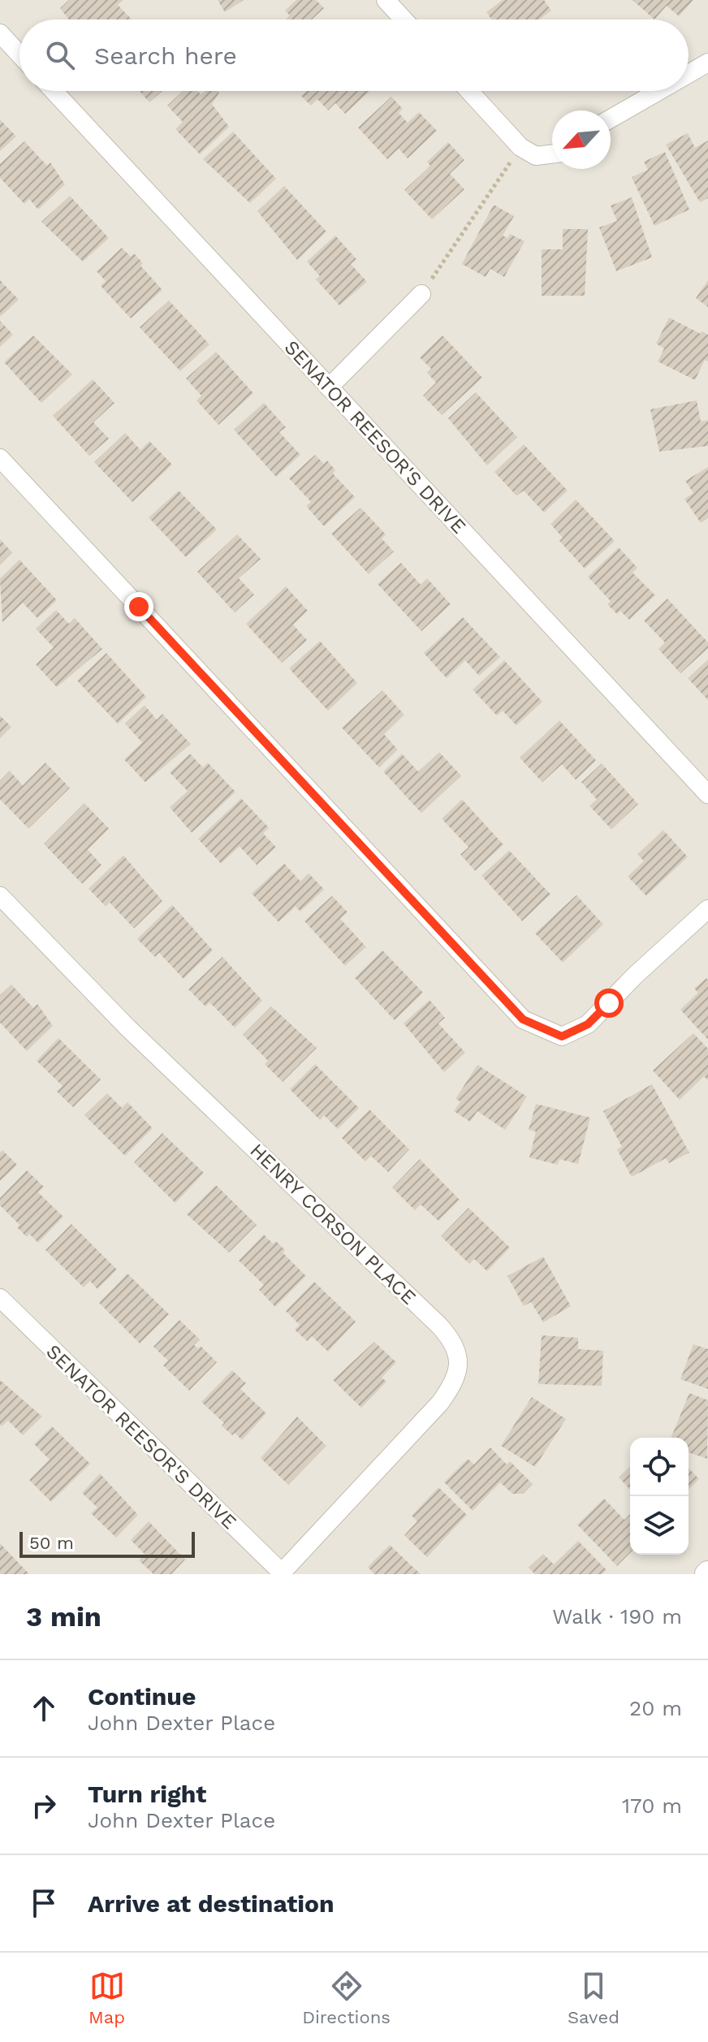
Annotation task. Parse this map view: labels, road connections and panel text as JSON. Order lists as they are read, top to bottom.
{
  "streets": {
    "street": ["SENATOR REESOR'S DRIVE", "HENRY CORSON PLACE"]
  },
  "crossings": [
    ["SENATOR REESOR'S DRIVE", "HENRY CORSON PLACE"]
  ],
  "scale_bar": "50 m",
  "north": "bottom left",
  "page": {
    "search": "Search here",
    "scale": "50 m",
    "heading": ["3 min", "Walk · 190 m"],
    "list": [
      ["Continue", "John Dexter Place", "20 m"],
      ["Turn right", "John Dexter Place", "170 m"],
      "Arrive at destination"
    ],
    "nav": ["Map", "Directions", "Saved"]
  }
}
